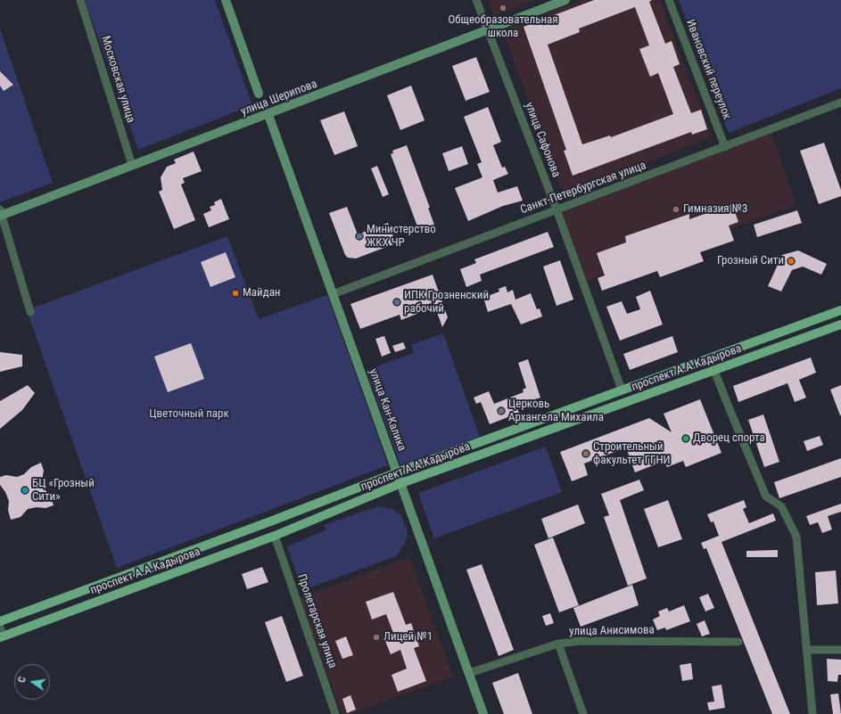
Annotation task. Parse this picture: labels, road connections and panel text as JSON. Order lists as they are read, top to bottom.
{
  "streets": {
    "main road": ["проспект А.А.Кадырова"],
    "street": [
      "Ивановский переулок",
      "Московская улица",
      "улица Шерипова",
      "улица Сафонова",
      "Санкт-Петербургская улица",
      "улица Кан-Калика",
      "Пролетарская улица",
      "улица Анисимова"
    ]
  },
  "crossings": [
    ["Ивановский переулок", "Санкт-Петербургская улица"],
    ["Московская улица", "улица Шерипова"],
    ["улица Шерипова", "улица Сафонова"],
    ["улица Шерипова", "улица Кан-Калика"],
    ["улица Сафонова", "Санкт-Петербургская улица"],
    ["улица Сафонова", "проспект А.А.Кадырова"],
    ["Санкт-Петербургская улица", "улица Кан-Калика"],
    ["проспект А.А.Кадырова", "улица Кан-Калика"],
    ["проспект А.А.Кадырова", "Пролетарская улица"],
    ["улица Кан-Калика", "улица Анисимова"]
  ],
  "parks": ["Цветочный парк"],
  "places": [
    "Общеобразовательная школа",
    "Гимназия №3",
    "Министерство ЖКХ ЧР",
    "Грозный Сити",
    "Майдан",
    "ИПК Грозненский рабочий",
    "Церковь Архангела Михаила",
    "Дворец спорта",
    "Строительный факультет ГГНИ",
    "БЦ «Грозный Сити»",
    "Лицей №1"
  ],
  "north": "left"
}
